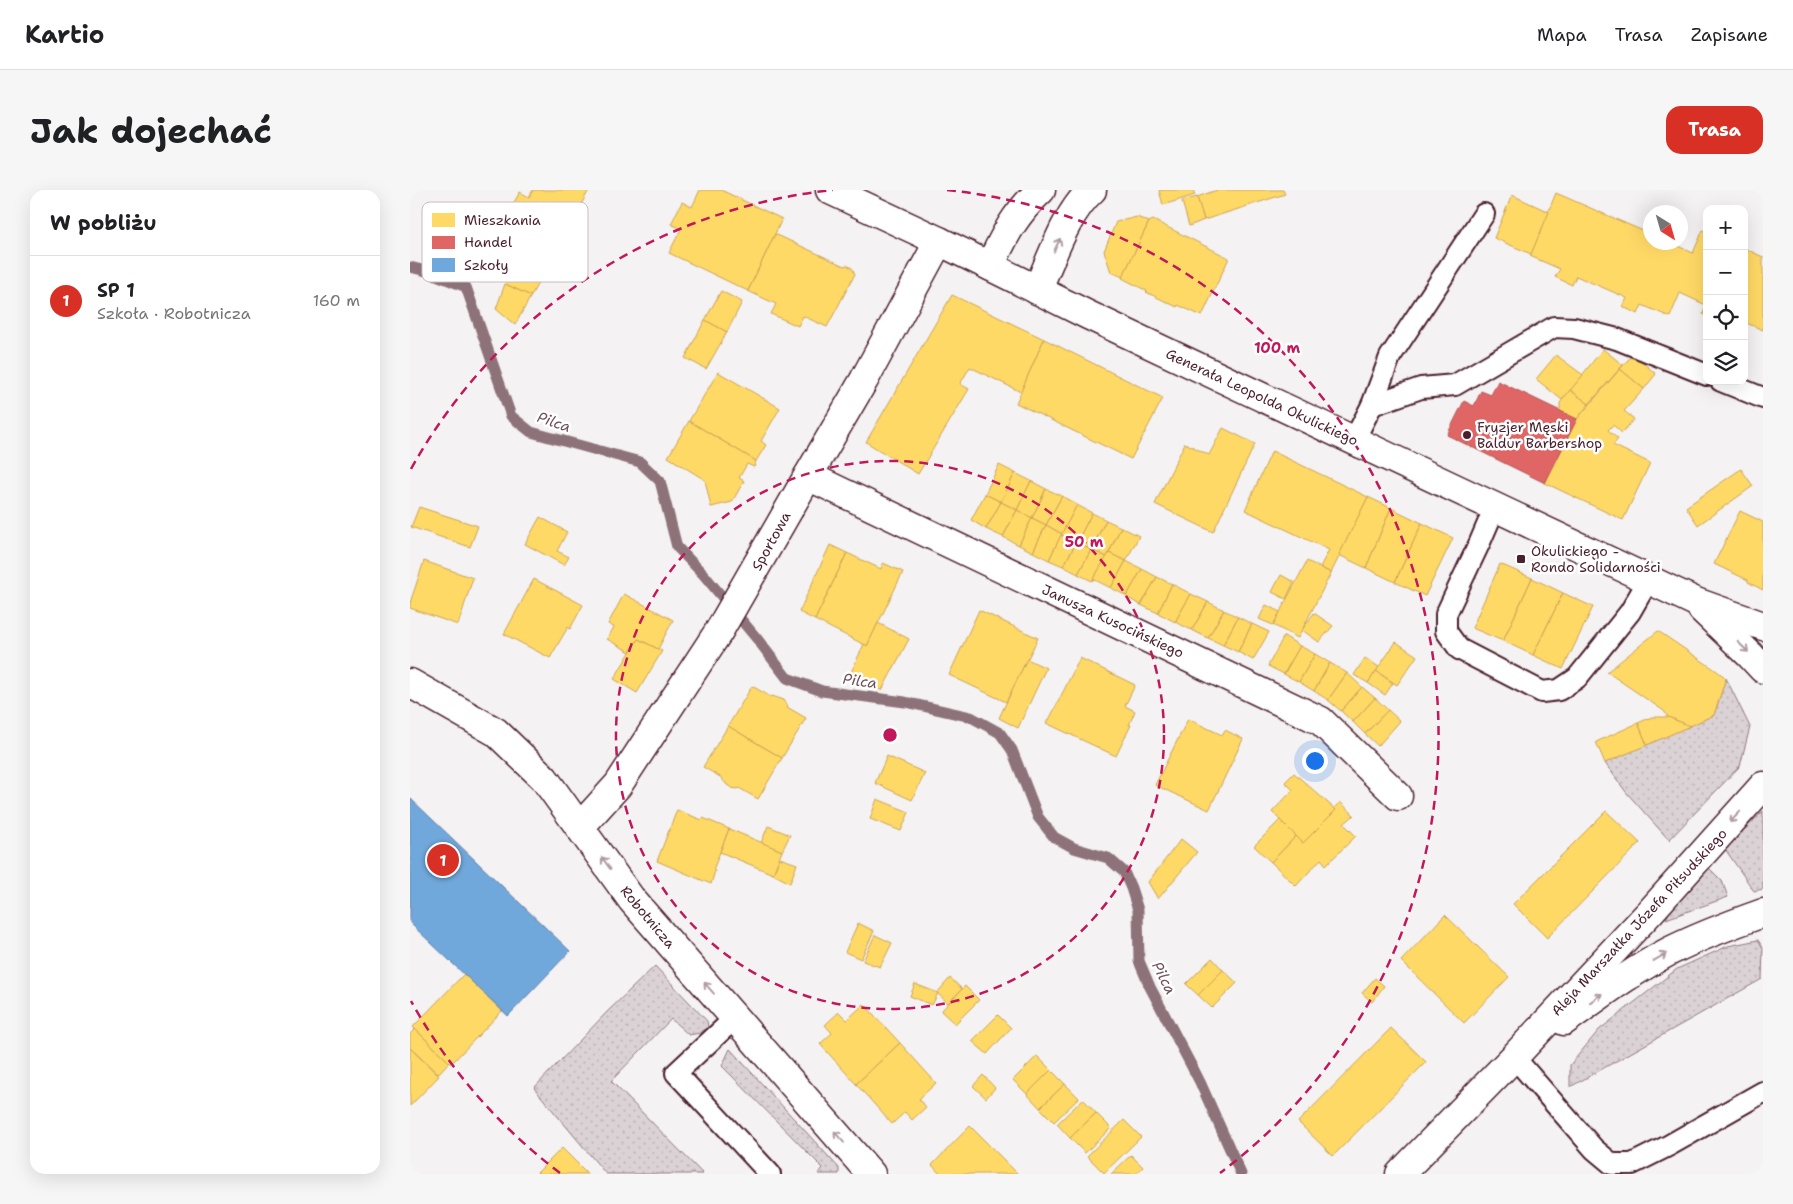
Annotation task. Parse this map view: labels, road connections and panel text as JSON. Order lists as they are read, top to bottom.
{
  "streets": {
    "street": [
      "Generała Leopolda Okulickiego",
      "Sportowa",
      "Janusza Kusocińskiego",
      "Robotnicza",
      "Aleja Marszałka Józefa Piłsudskiego"
    ]
  },
  "crossings": [
    ["Generała Leopolda Okulickiego", "Sportowa"],
    ["Sportowa", "Janusza Kusocińskiego"],
    ["Sportowa", "Robotnicza"]
  ],
  "one_way": ["Robotnicza"],
  "water": ["Pilca"],
  "places": {
    "other": ["Fryzjer Męski Baldur Barbershop"],
    "transit": ["Okulickiego - Rondo Solidarności"]
  },
  "legend": ["Mieszkania", "Handel", "Szkoły"],
  "north": "bottom right",
  "page": {
    "header": "Kartio",
    "nav": ["Mapa", "Trasa", "Zapisane"],
    "buttons": "Trasa",
    "title": "Jak dojechać",
    "heading": "W pobliżu",
    "map_buttons": ["+", "−"],
    "list": [
      {
        "mark": "1",
        "name": "SP 1",
        "note": "Szkoła · Robotnicza",
        "value": "160 m"
      }
    ],
    "pins": "1"
  },
  "rings": ["100 m", "50 m"]
}
